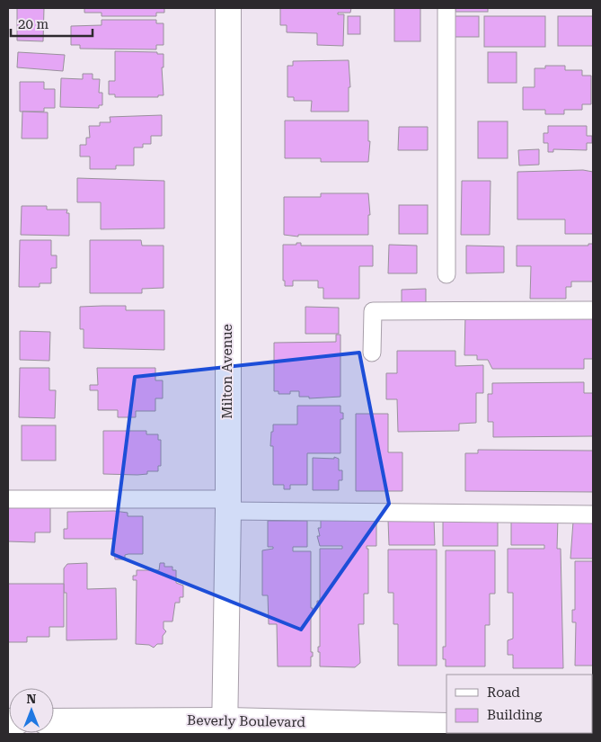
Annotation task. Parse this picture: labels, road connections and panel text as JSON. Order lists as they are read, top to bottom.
{
  "streets": {
    "street": ["Milton Avenue", "Beverly Boulevard"]
  },
  "crossings": [
    ["Milton Avenue", "Beverly Boulevard"]
  ],
  "legend": ["Road", "Building"],
  "scale_bar": "20 m",
  "north": "top"
}
